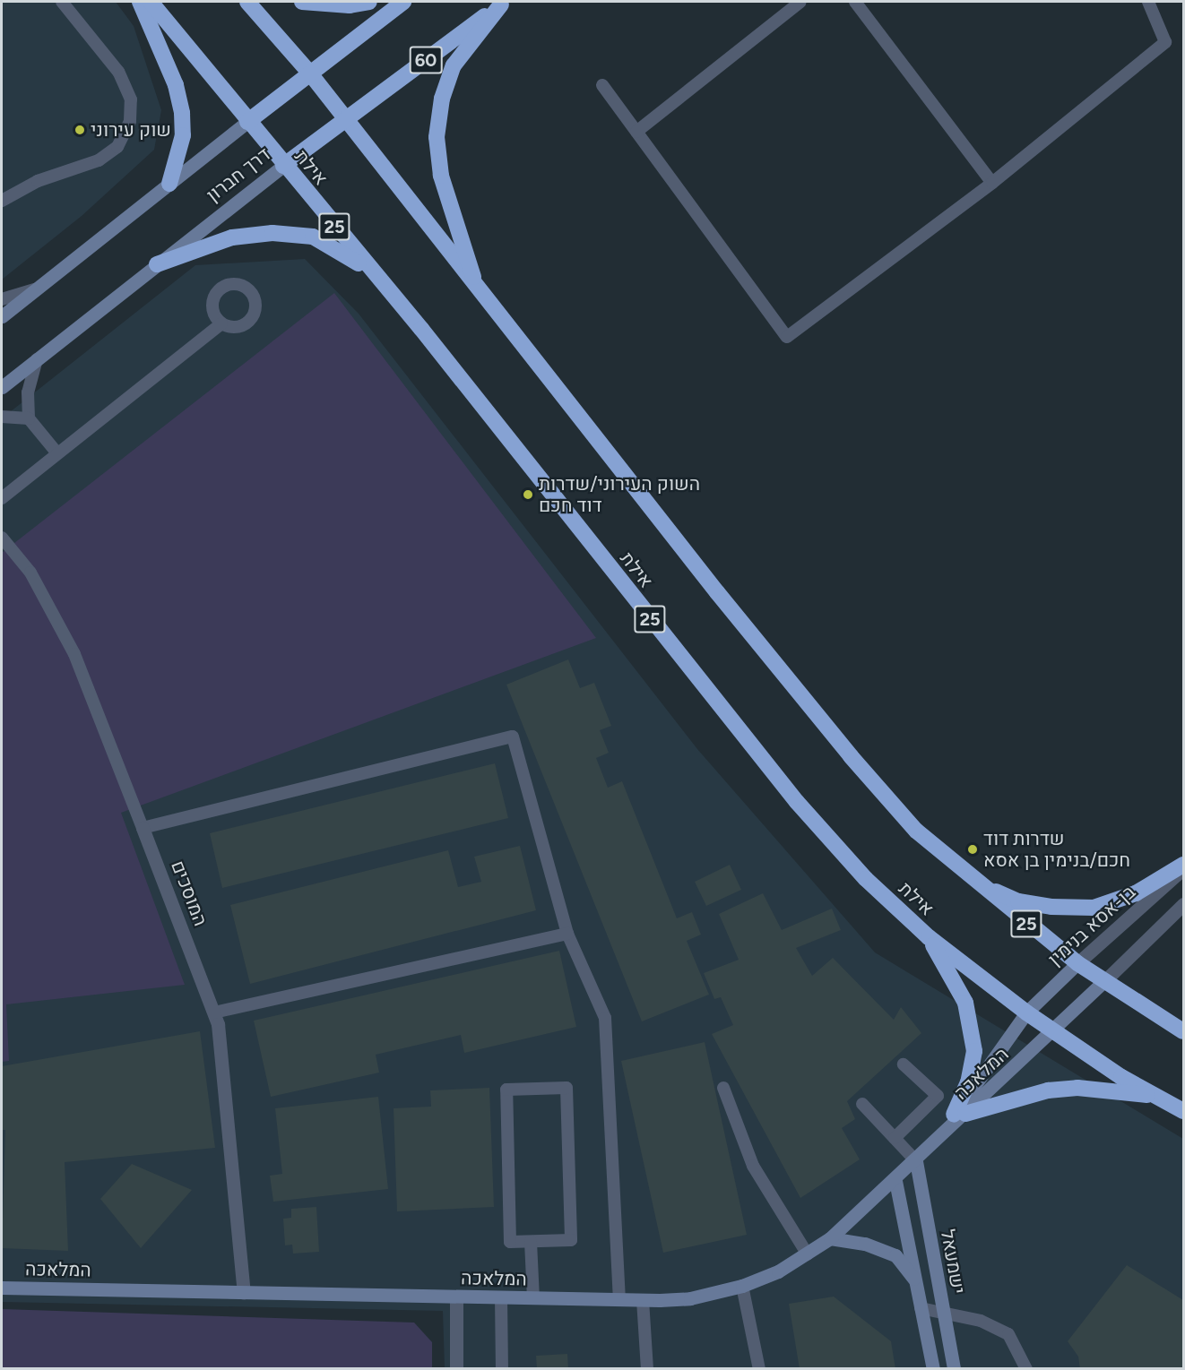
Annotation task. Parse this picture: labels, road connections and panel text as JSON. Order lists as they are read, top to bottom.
{
  "streets": {
    "highway": [
      "60",
      "אילת",
      "דרך חברון",
      "25"
    ],
    "street": [
      "המוסכים",
      "בן-אסא בנימין",
      "המלאכה",
      "ישמעאל"
    ]
  },
  "crossings": [
    ["אילת", "דרך חברון"],
    ["אילת", "בן-אסא בנימין"],
    ["אילת", "המלאכה"],
    ["דרך חברון", "25"],
    ["25", "בן-אסא בנימין"],
    ["המוסכים", "המלאכה"],
    ["בן-אסא בנימין", "המלאכה"],
    ["המלאכה", "ישמעאל"]
  ],
  "places": ["שוק עירוני", "השוק העירוני/שדרות דוד חכם", "שדרות דוד חכם/בנימין בן אסא"]
}
